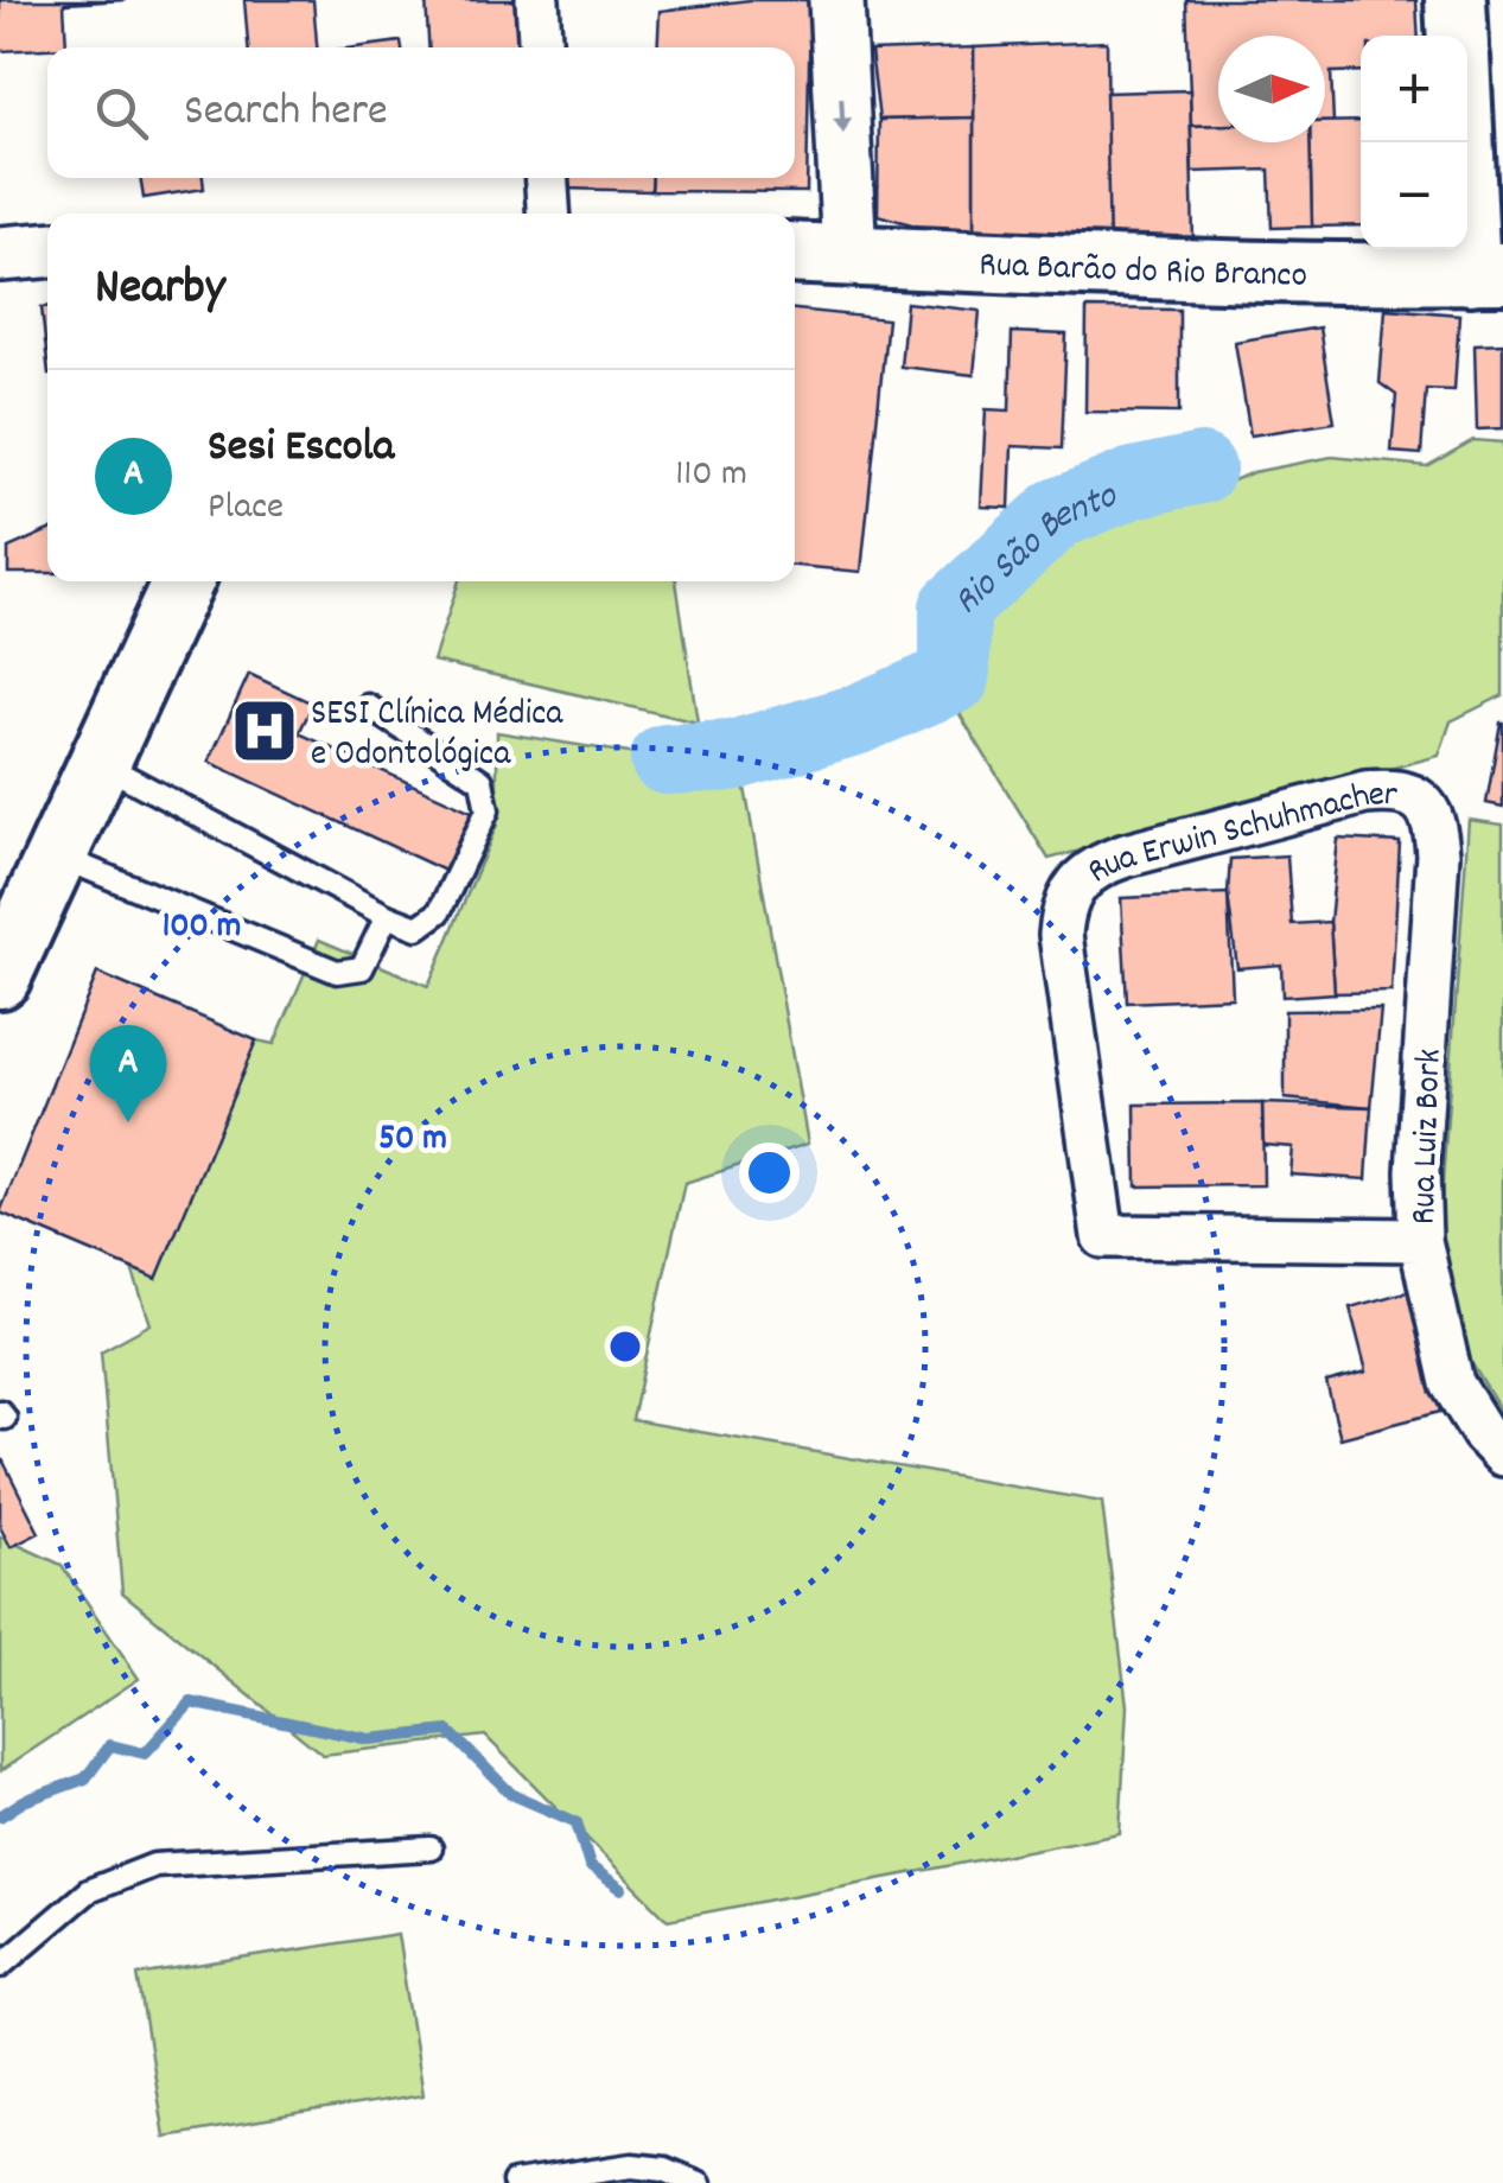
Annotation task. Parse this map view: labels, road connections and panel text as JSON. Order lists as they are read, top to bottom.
{
  "streets": {
    "main road": ["Rua Barão do Rio Branco"],
    "street": ["Rua Erwin Schuhmacher", "Rua Luiz Bork"]
  },
  "crossings": [
    ["Rua Erwin Schuhmacher", "Rua Luiz Bork"]
  ],
  "water": ["Rio São Bento"],
  "places": {
    "hospital": ["SESI Clínica Médica e Odontológica"]
  },
  "north": "right",
  "page": {
    "map_buttons": ["+", "−"],
    "search": "Search here",
    "heading": "Nearby",
    "list": [
      {
        "mark": "A",
        "name": "Sesi Escola",
        "note": "Place",
        "value": "110 m"
      }
    ],
    "pins": "A"
  },
  "rings": ["100 m", "50 m"]
}
